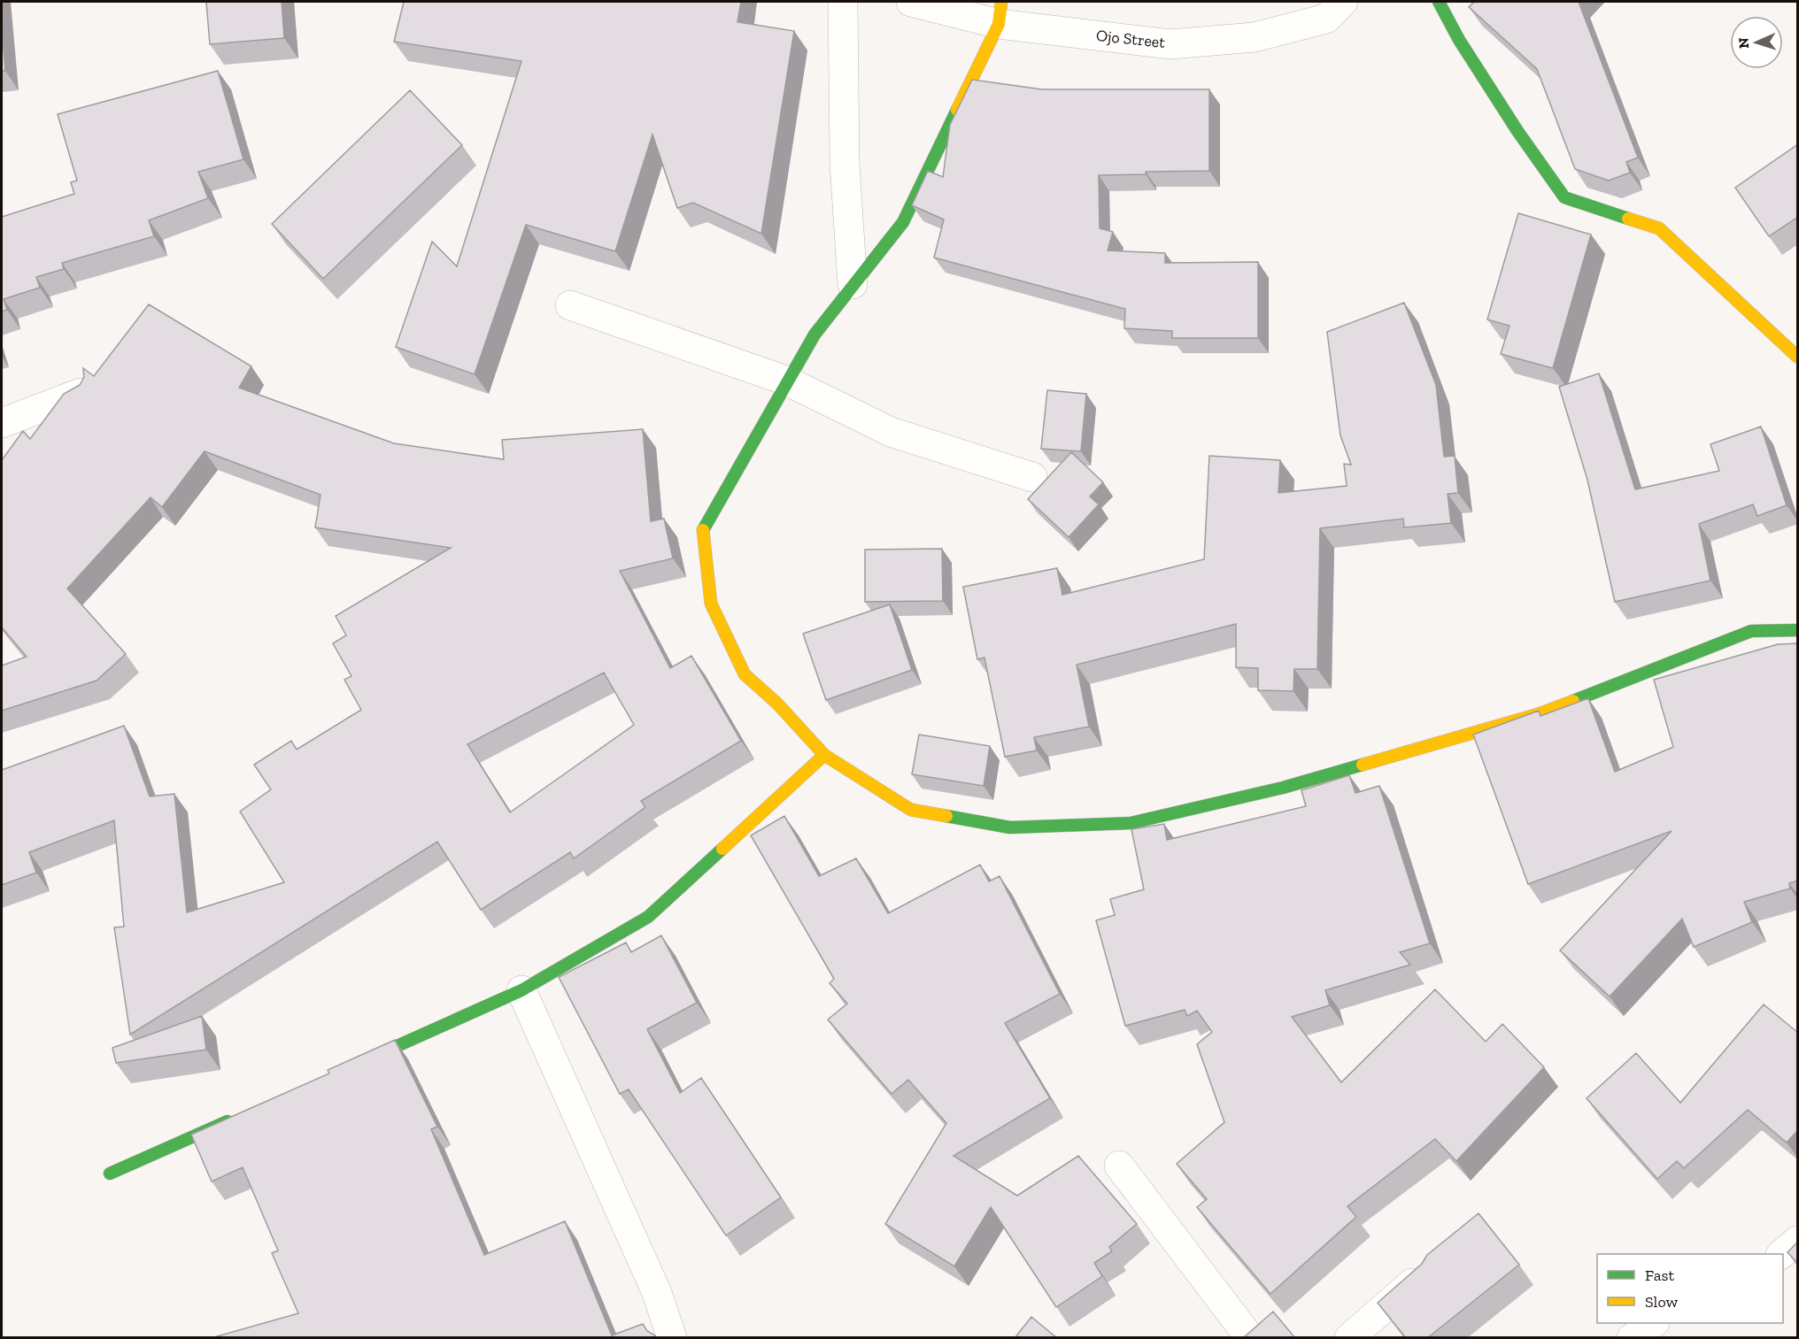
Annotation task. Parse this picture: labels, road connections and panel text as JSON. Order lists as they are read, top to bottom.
{
  "streets": {
    "street": ["Ojo Street"]
  },
  "legend": ["Fast", "Slow"],
  "north": "left"
}
